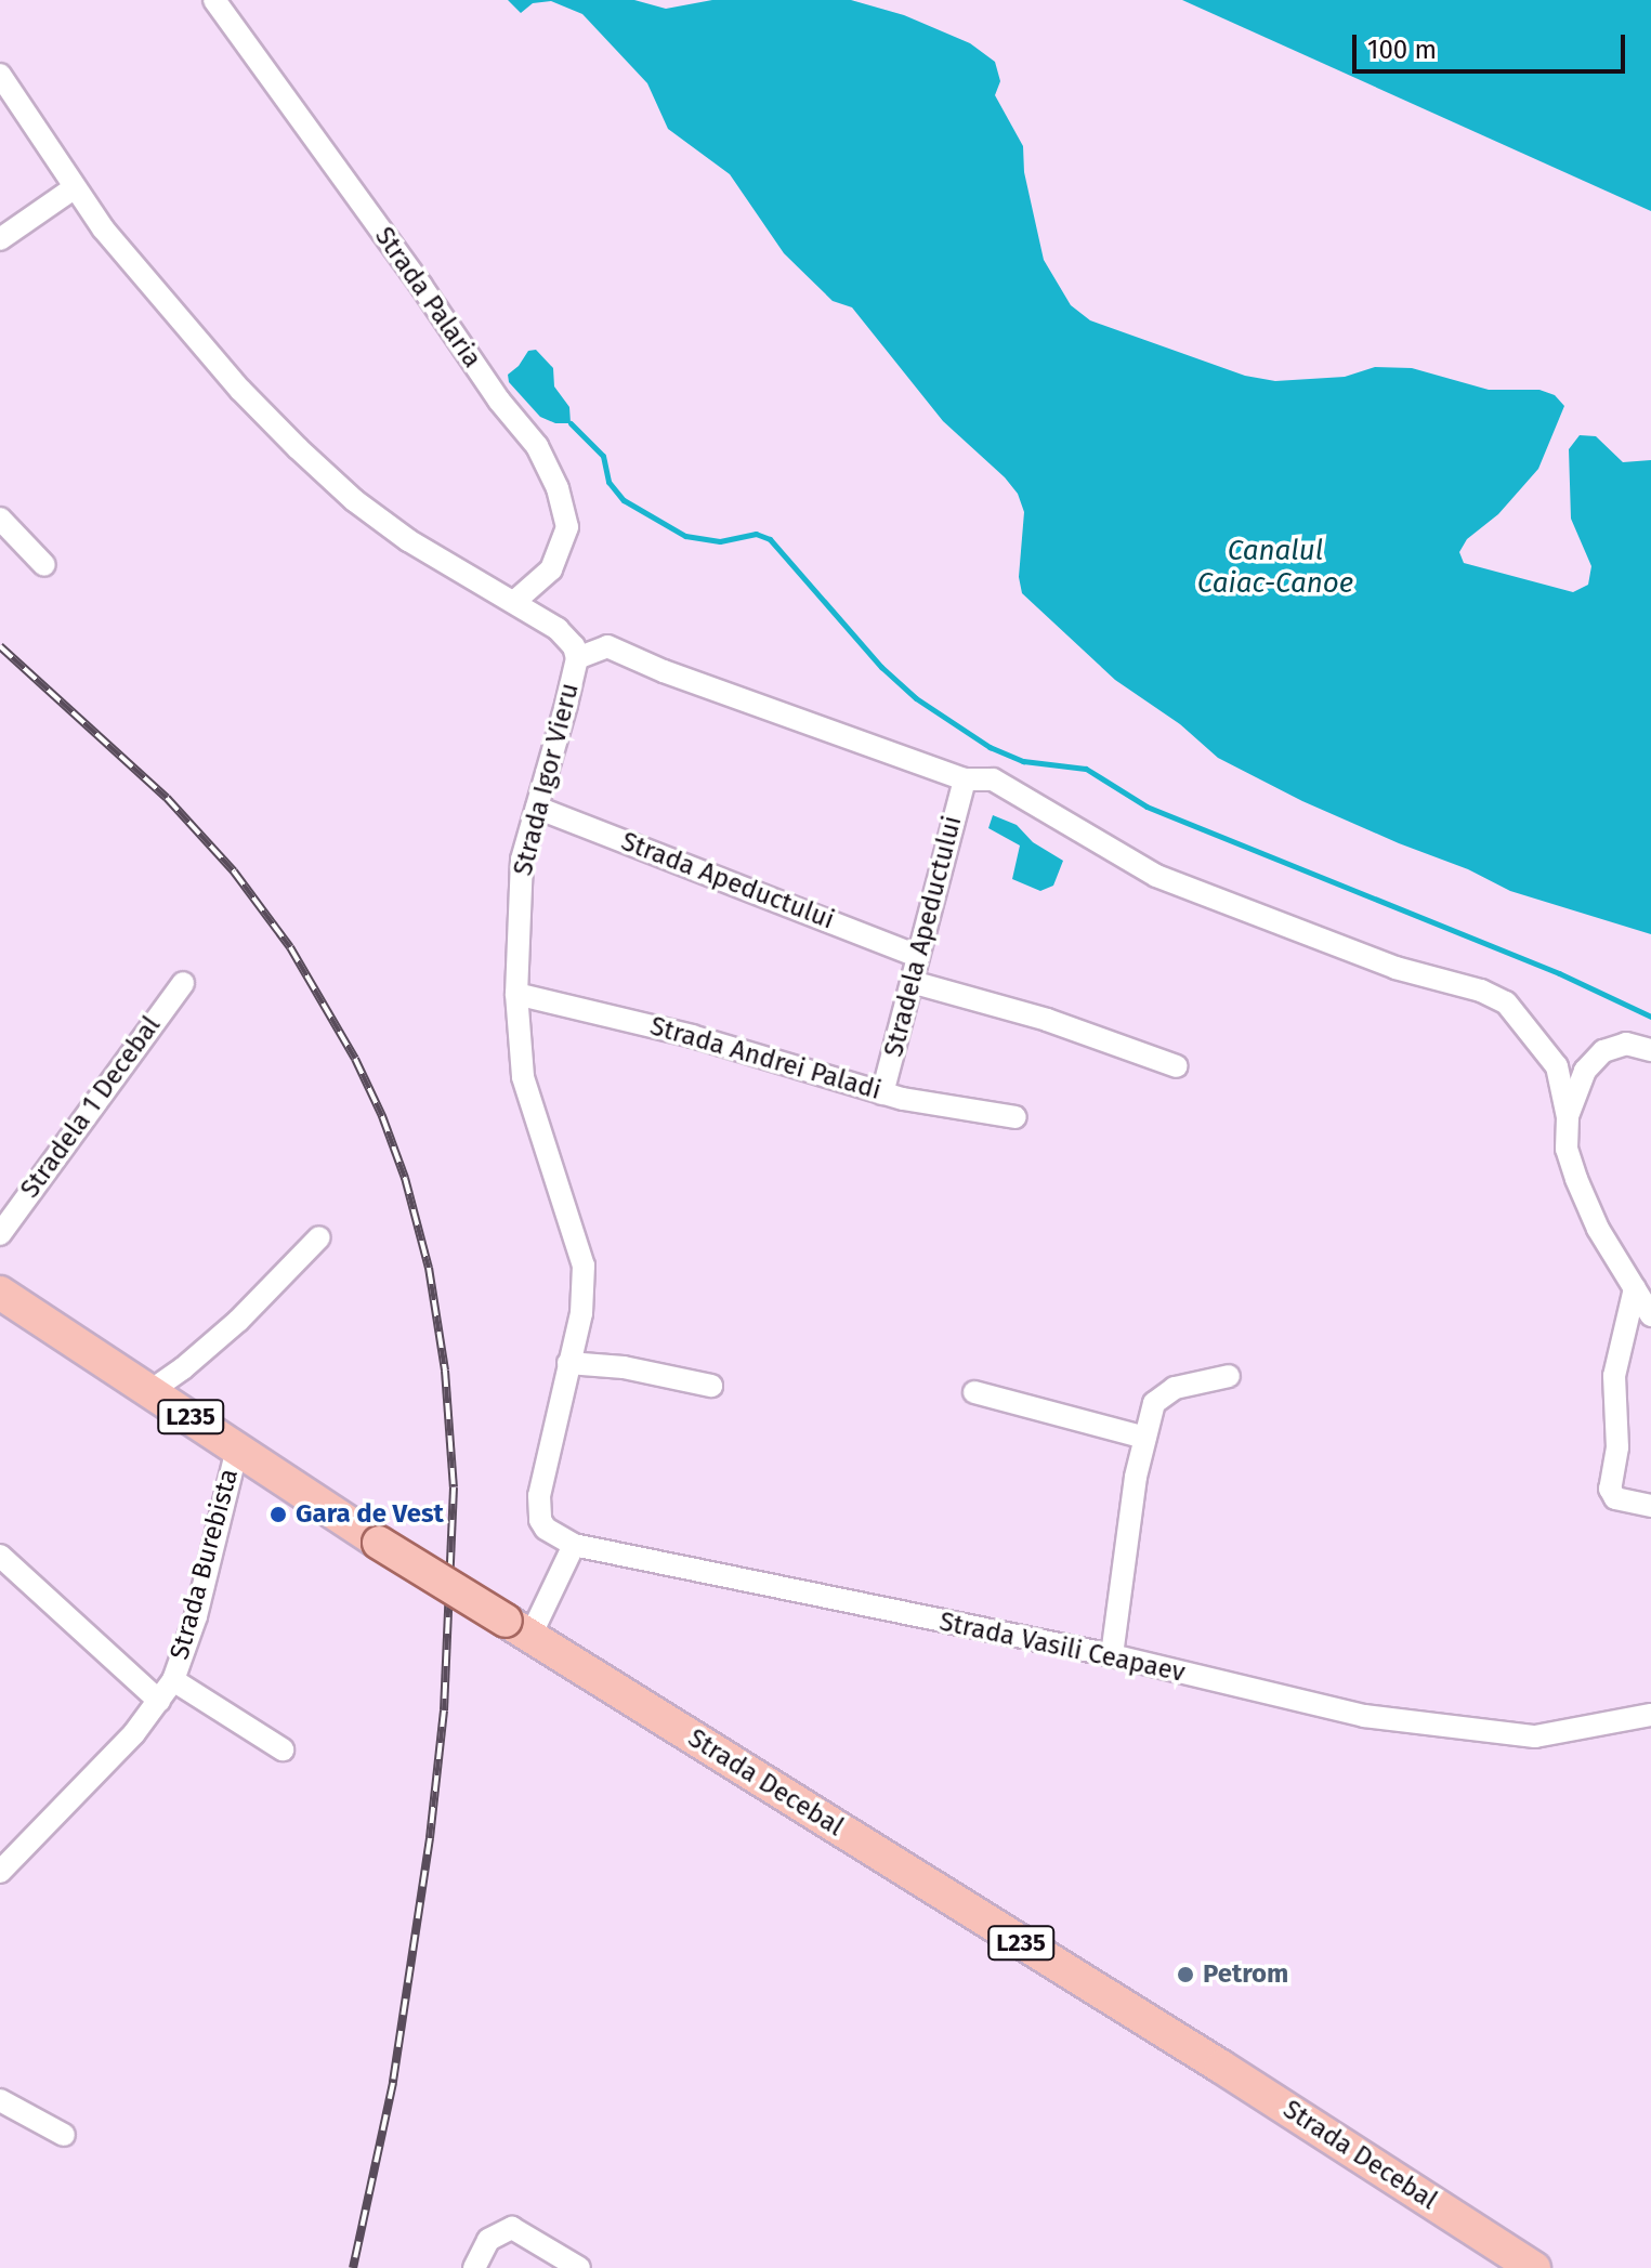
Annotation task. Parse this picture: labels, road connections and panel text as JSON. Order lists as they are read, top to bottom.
{
  "streets": {
    "main road": ["L235", "Strada Decebal"],
    "street": [
      "Strada Palaria",
      "Strada Igor Vieru",
      "Strada Apeductului",
      "Stradela Apeductului",
      "Strada Andrei Paladi",
      "Stradela 1 Decebal",
      "Strada Burebista",
      "Strada Vasili Ceapaev"
    ]
  },
  "crossings": [
    ["Strada Palaria", "Strada Igor Vieru"],
    ["Strada Igor Vieru", "Strada Apeductului"],
    ["Strada Igor Vieru", "Strada Andrei Paladi"],
    ["Strada Igor Vieru", "Strada Vasili Ceapaev"],
    ["Strada Apeductului", "Stradela Apeductului"],
    ["Stradela Apeductului", "Strada Andrei Paladi"],
    ["Strada Burebista", "Strada Decebal"]
  ],
  "water": ["Canalul Caiac-Canoe"],
  "places": ["Gara de Vest", "Petrom"],
  "scale_bar": "100 m"
}
